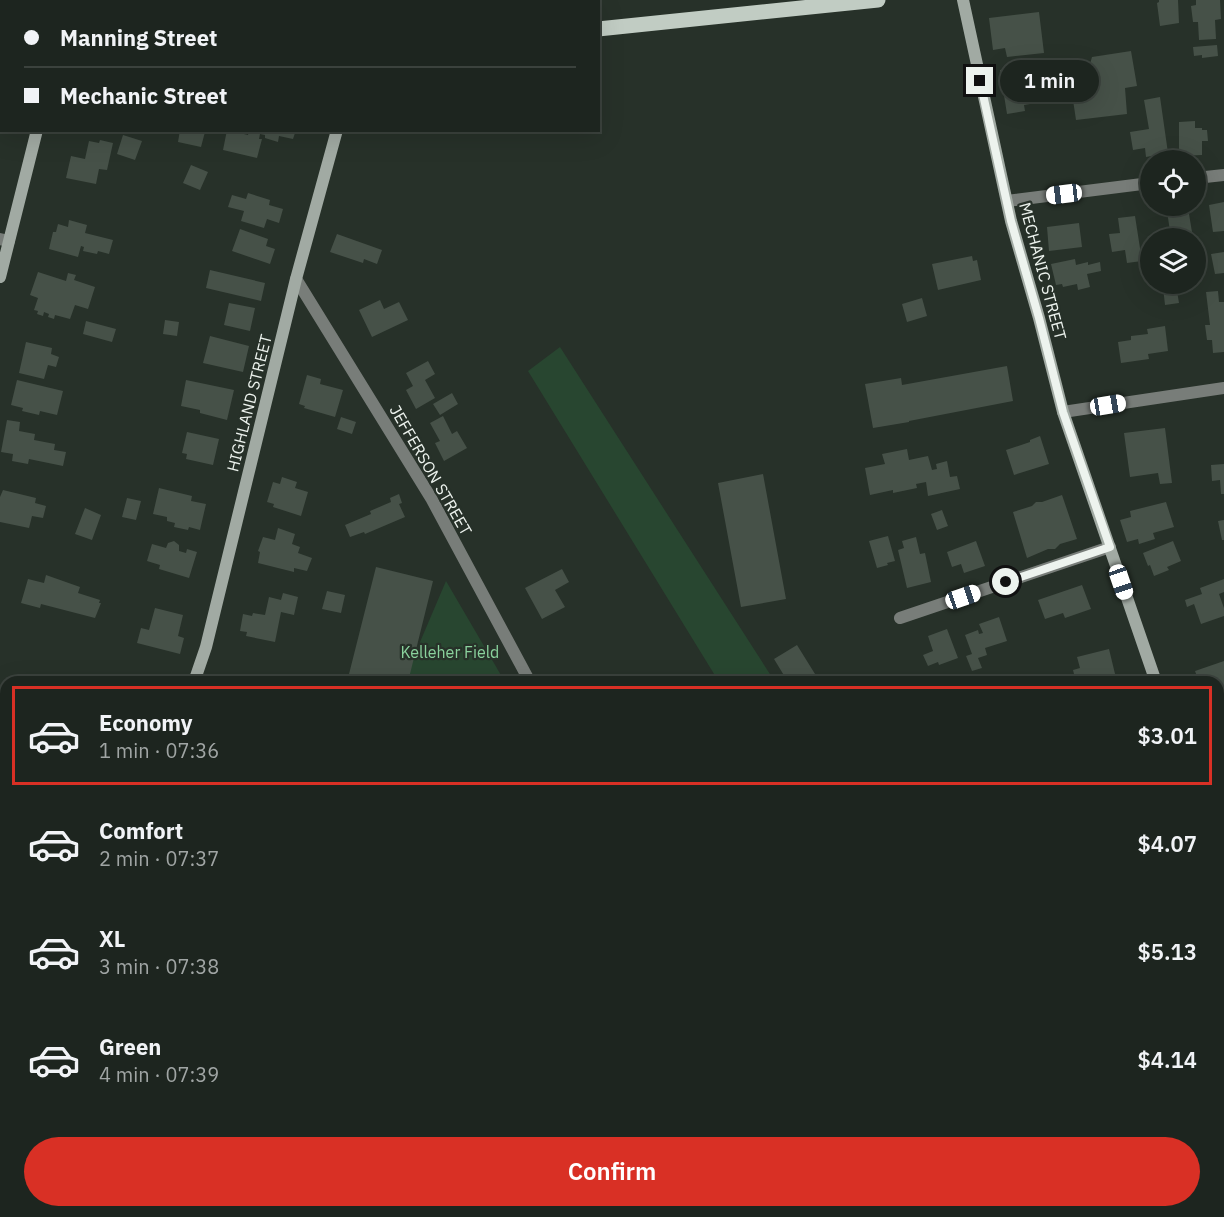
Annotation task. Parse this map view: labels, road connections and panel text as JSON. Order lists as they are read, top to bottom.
{
  "streets": {
    "street": ["MECHANIC STREET", "HIGHLAND STREET", "JEFFERSON STREET"]
  },
  "crossings": [
    ["HIGHLAND STREET", "JEFFERSON STREET"]
  ],
  "parks": ["Kelleher Field"],
  "page": {
    "banner": ["Manning Street", "Mechanic Street"],
    "bubble": "1 min",
    "list": [
      {
        "name": "Economy",
        "note": "1 min · 07:36",
        "value": "$3.01"
      },
      {
        "name": "Comfort",
        "note": "2 min · 07:37",
        "value": "$4.07"
      },
      {
        "name": "XL",
        "note": "3 min · 07:38",
        "value": "$5.13"
      },
      {
        "name": "Green",
        "note": "4 min · 07:39",
        "value": "$4.14"
      }
    ],
    "buttons": "Confirm"
  }
}
